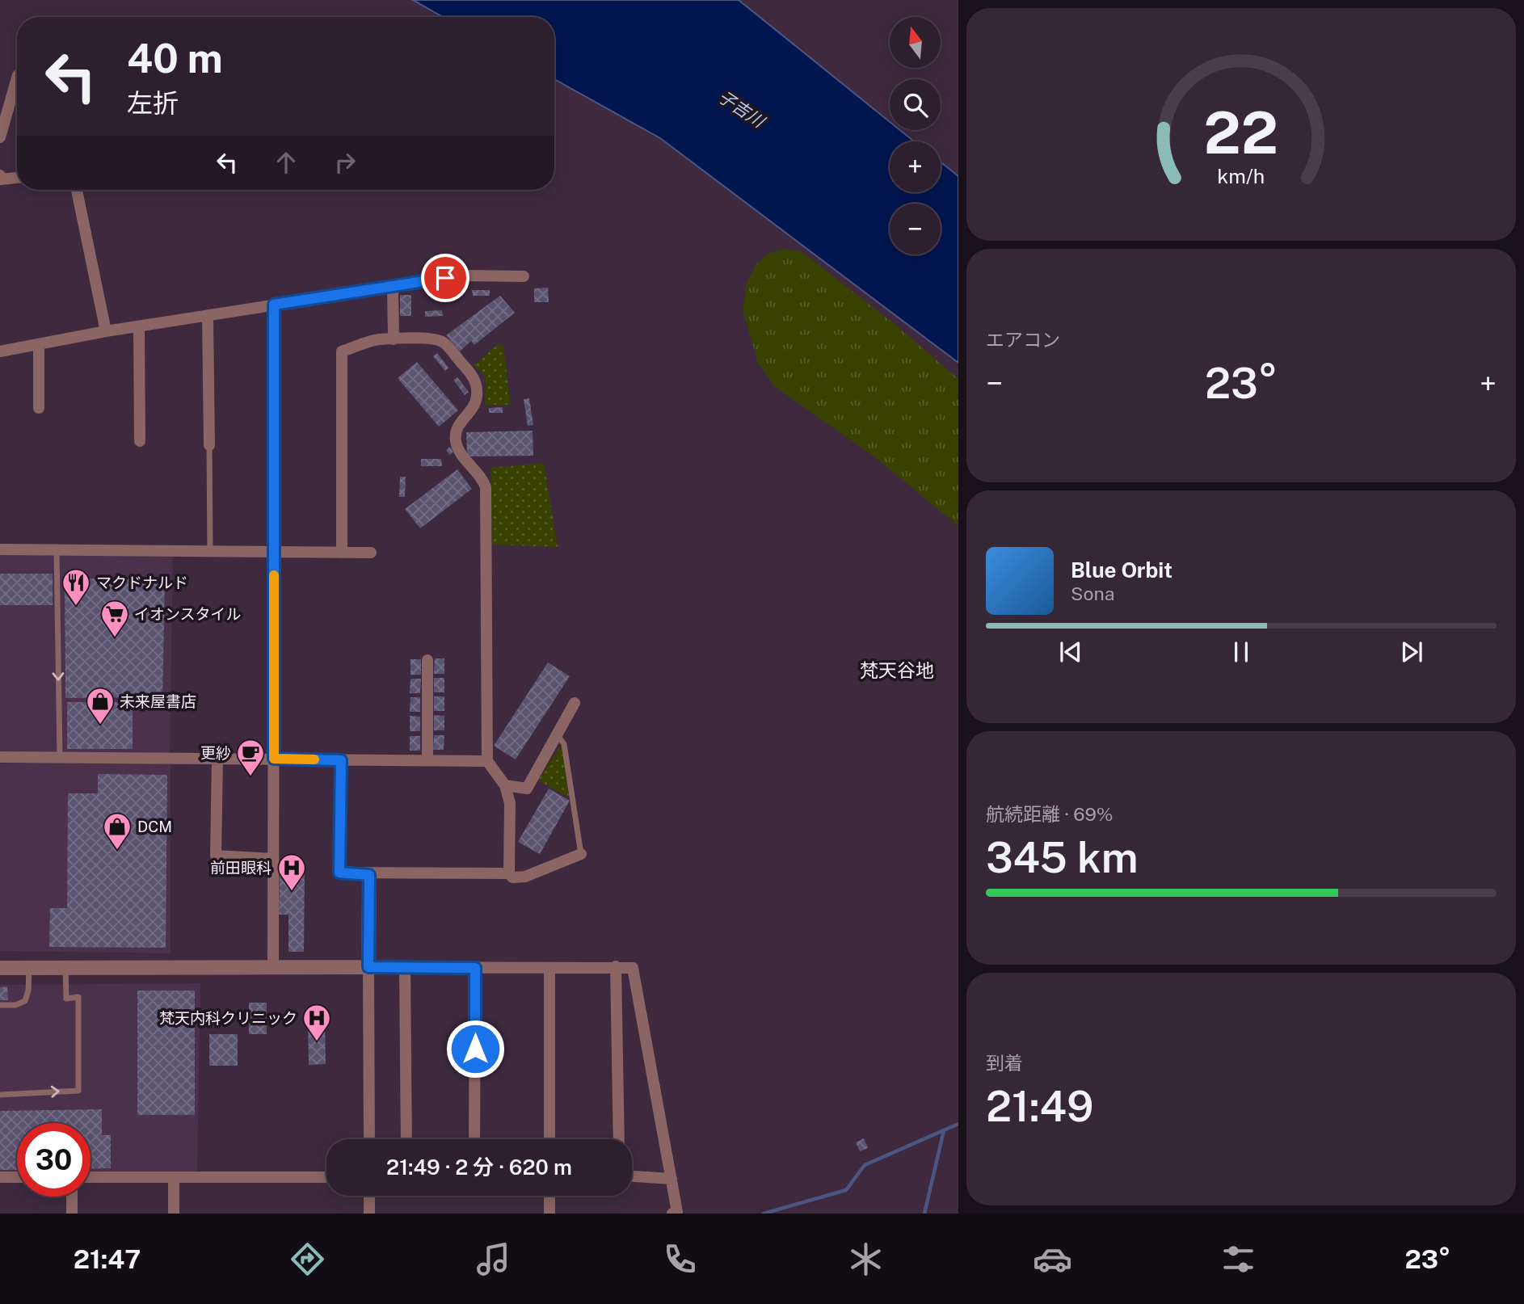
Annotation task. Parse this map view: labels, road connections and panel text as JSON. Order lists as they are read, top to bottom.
{
  "districts": ["梵天谷地"],
  "water": ["子吉川"],
  "places": {
    "restaurant": ["マクドナルド"],
    "supermarket": ["イオンスタイル"],
    "shop": ["未来屋書店", "DCM"],
    "cafe": ["更紗"],
    "hospital": ["前田眼科", "梵天内科クリニック"]
  },
  "north": "top",
  "page": {
    "map_buttons": ["+", "−"],
    "turn": ["40 m", "左折"],
    "tile": [
      "エアコン",
      ["航続距離 · 69%", "345 km"],
      ["到着", "21:49"]
    ],
    "heat": ["−", "23°", "+"],
    "song": ["Blue Orbit", "Sona"],
    "limit": "30",
    "trip": "21:49 · 2 分 · 620 m",
    "tabs": ["21:47", "23°"],
    "gauge": ["22", "km/h"]
  }
}
